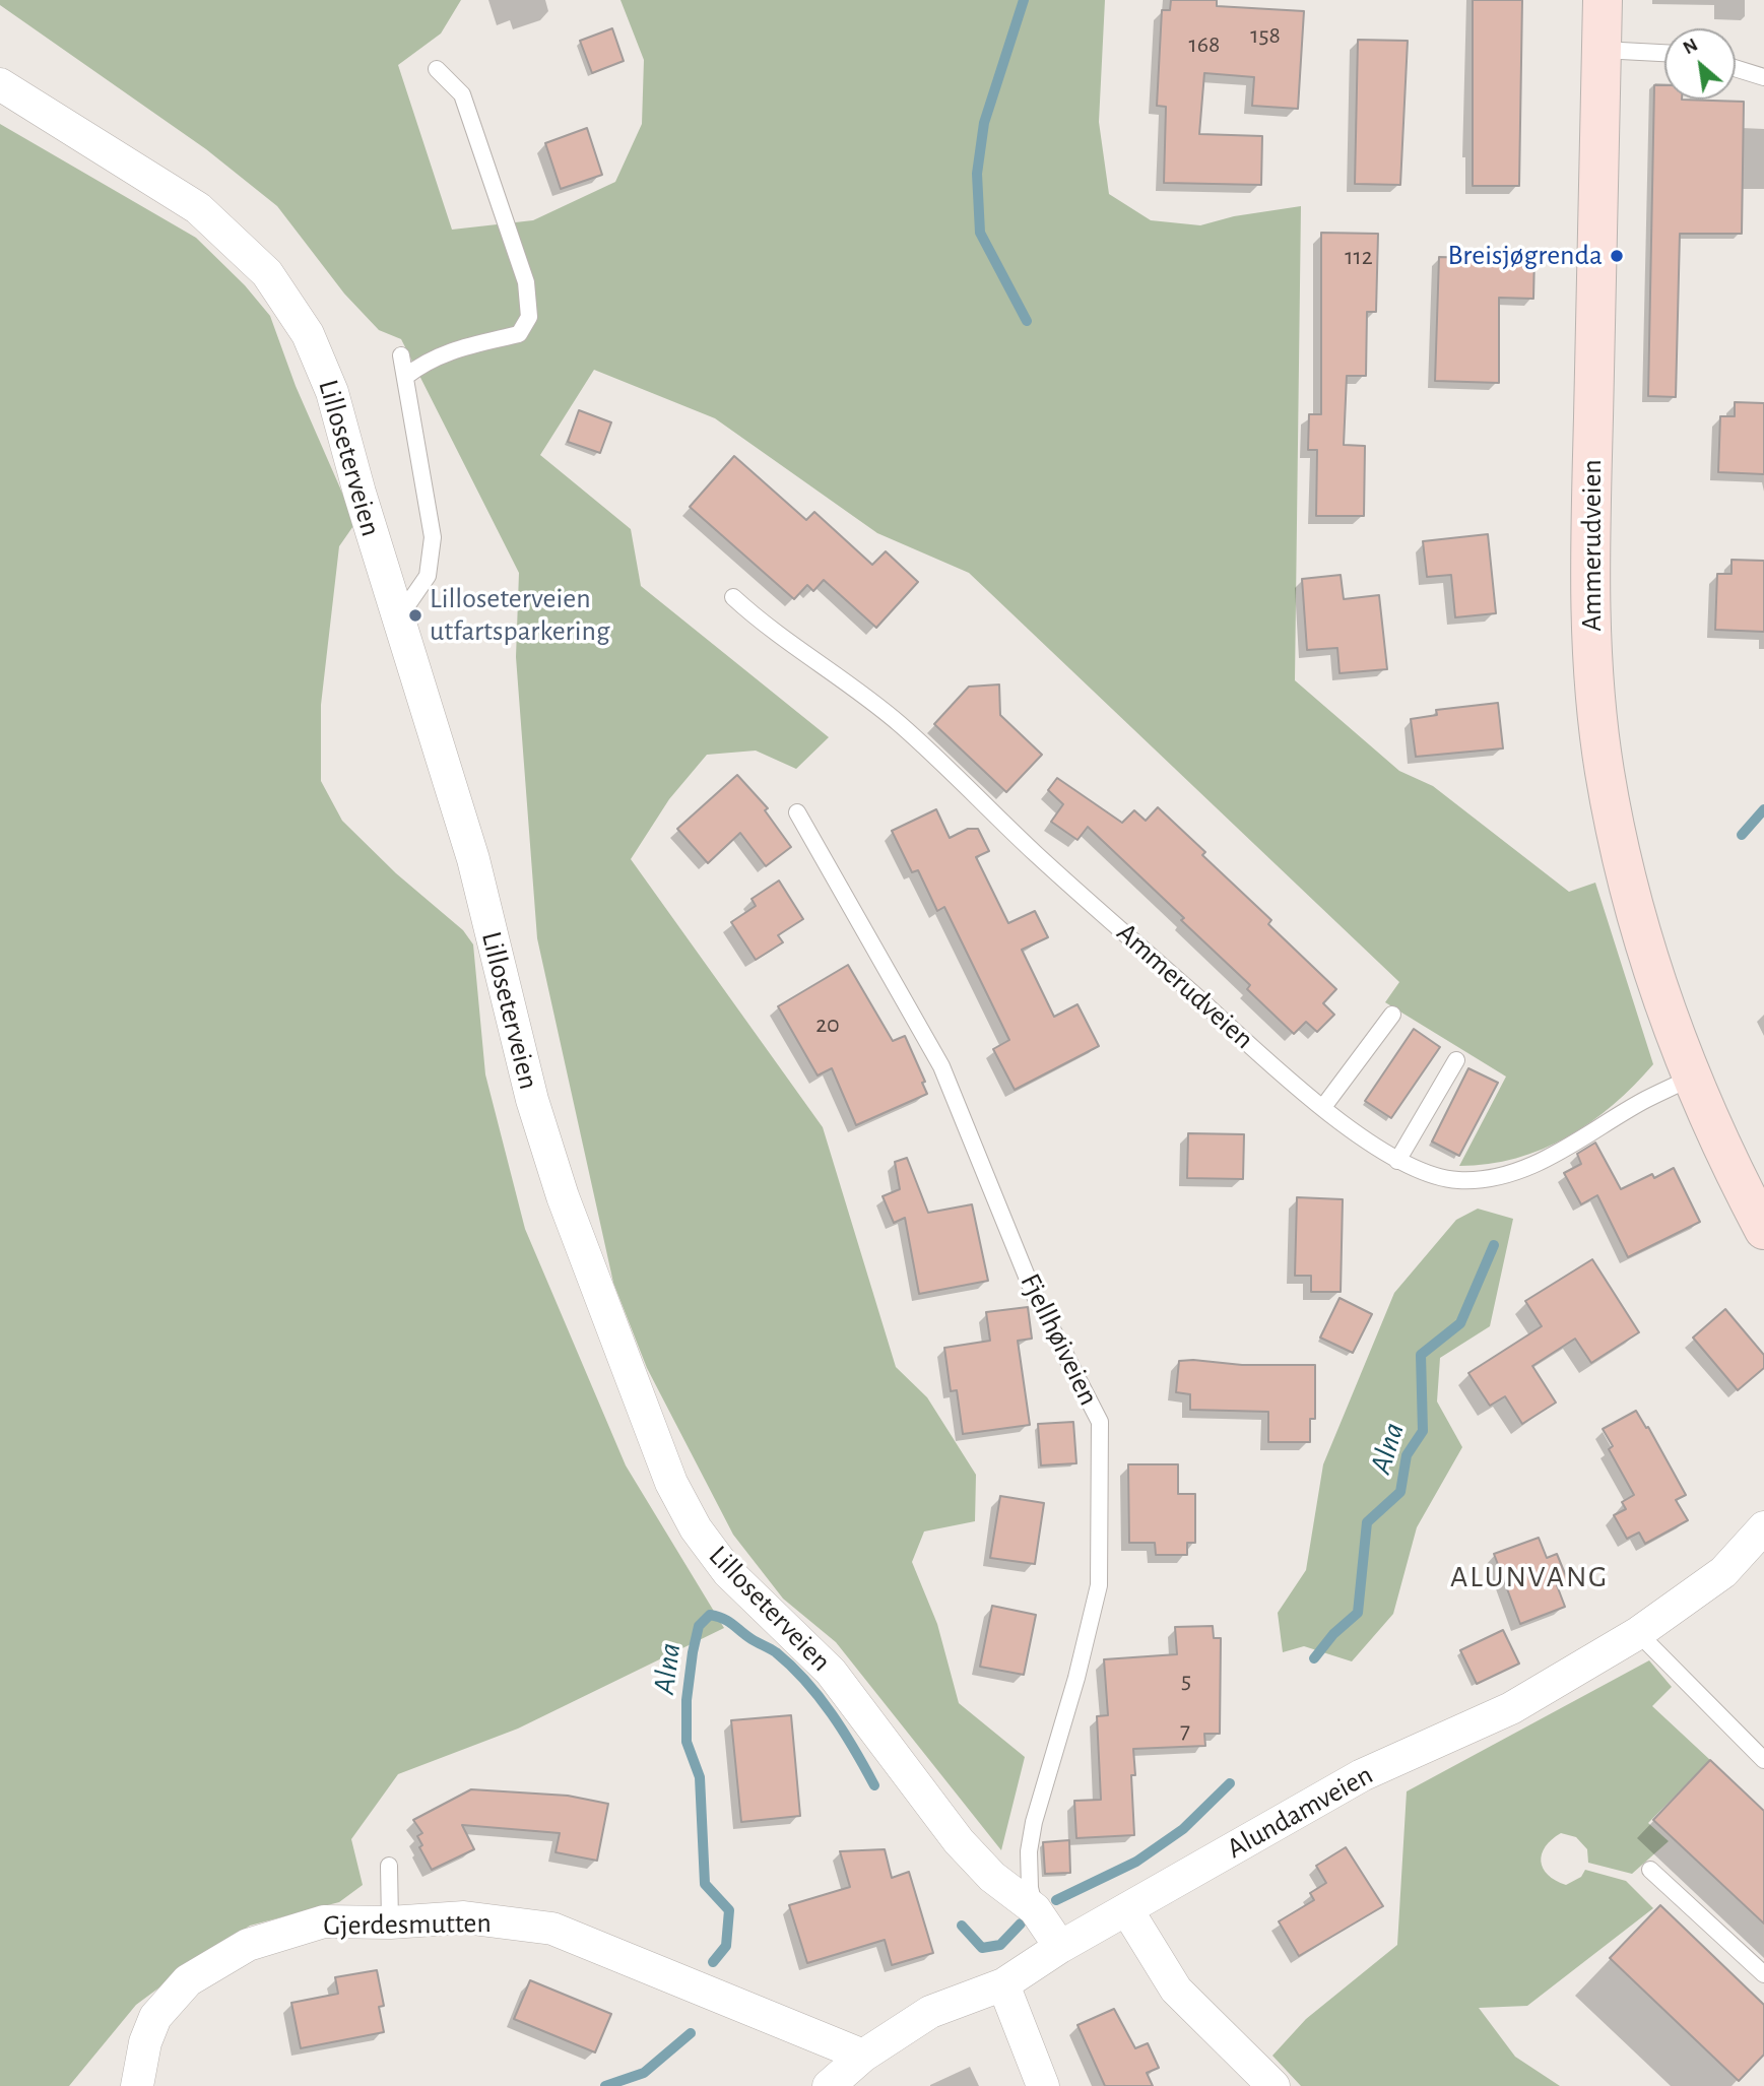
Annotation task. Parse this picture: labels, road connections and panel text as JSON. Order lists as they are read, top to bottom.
{
  "streets": {
    "street": [
      "Lilloseterveien",
      "Ammerudveien",
      "Alundamveien",
      "Gjerdesmutten"
    ],
    "lane": ["Fjellhøiveien"]
  },
  "crossings": [
    ["Lilloseterveien", "Fjellhøiveien"],
    ["Lilloseterveien", "Alundamveien"],
    ["Alundamveien", "Gjerdesmutten"]
  ],
  "districts": ["ALUNVANG"],
  "water": ["Alna"],
  "places": ["Breisjøgrenda", "Lilloseterveien utfartsparkering"],
  "house_numbers": [
    "158",
    "168",
    "112",
    "20",
    "5",
    "7"
  ],
  "north": "top left"
}
